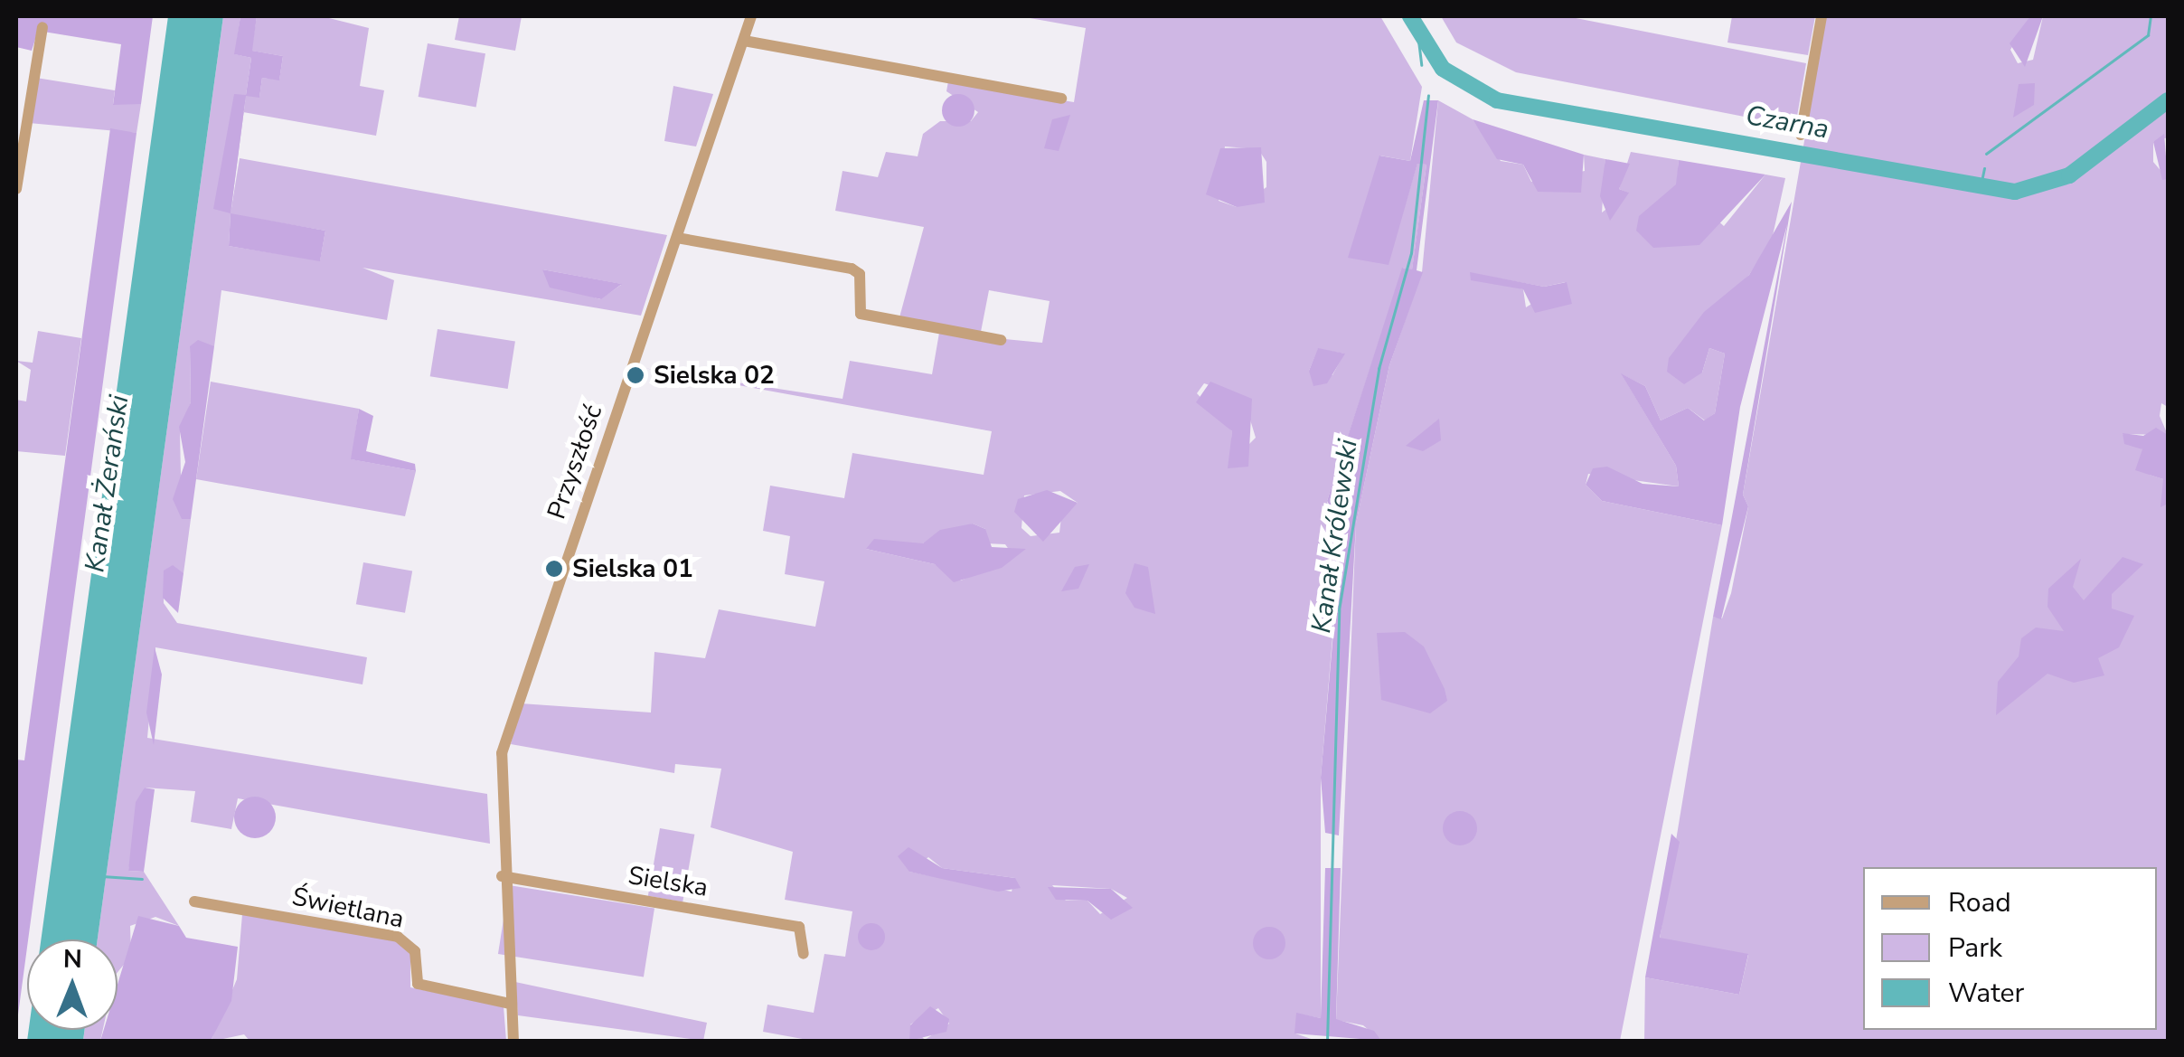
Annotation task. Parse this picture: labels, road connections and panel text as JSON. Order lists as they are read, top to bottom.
{
  "streets": {
    "street": ["Przyszłość", "Sielska", "Świetlana"]
  },
  "crossings": [
    ["Przyszłość", "Sielska"],
    ["Przyszłość", "Świetlana"]
  ],
  "water": ["Czarna", "Kanał Żerański", "Kanał Królewski"],
  "places": ["Sielska 02", "Sielska 01"],
  "legend": ["Road", "Park", "Water"],
  "north": "top"
}
